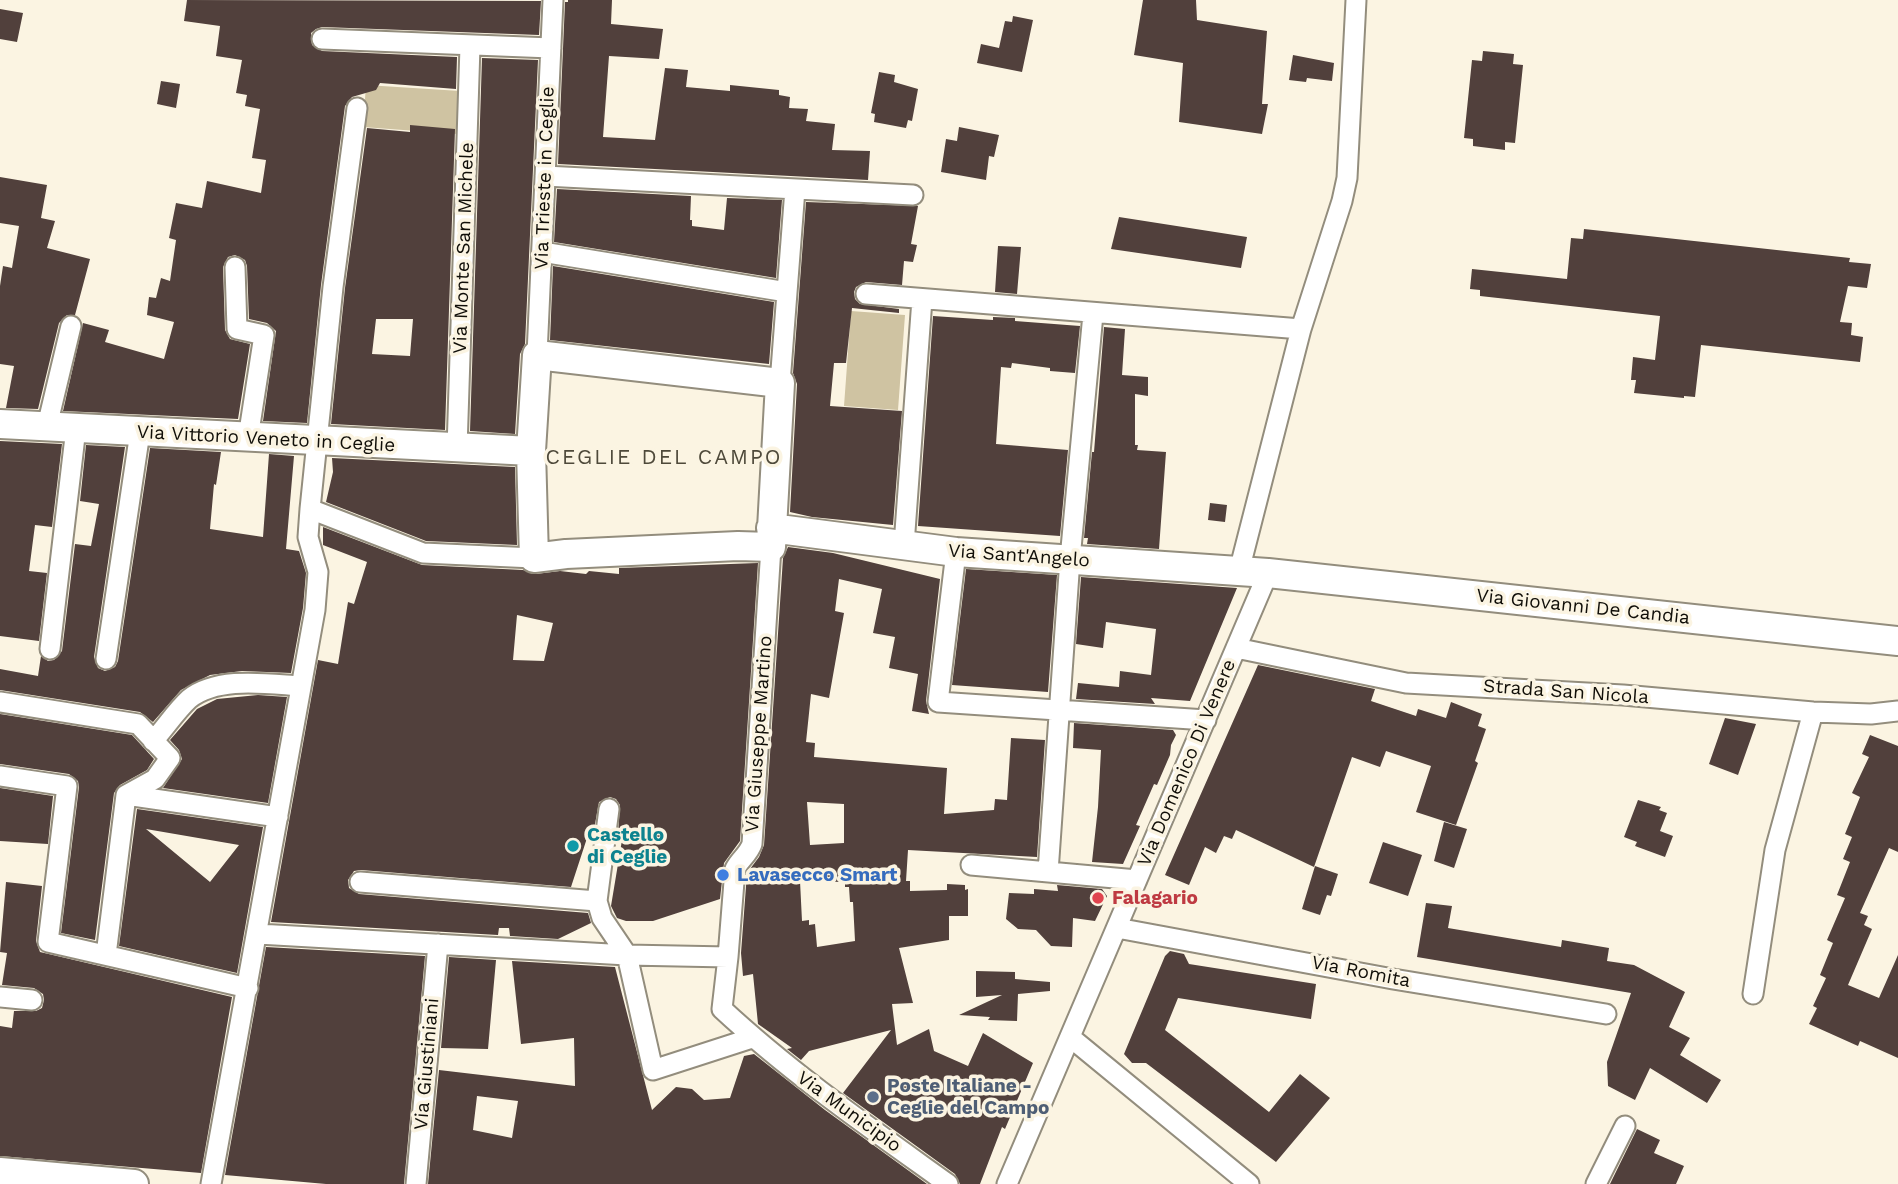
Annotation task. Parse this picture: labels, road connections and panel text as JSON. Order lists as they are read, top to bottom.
{
  "streets": {
    "street": [
      "Via Trieste in Ceglie",
      "Via Monte San Michele",
      "Via Vittorio Veneto in Ceglie",
      "Via Sant'Angelo",
      "Via Giovanni De Candia",
      "Strada San Nicola",
      "Via Giuseppe Martino",
      "Via Domenico Di Venere",
      "Via Romita",
      "Via Giustiniani",
      "Via Municipio"
    ]
  },
  "crossings": [
    ["Via Monte San Michele", "Via Vittorio Veneto in Ceglie"],
    ["Via Sant'Angelo", "Via Giovanni De Candia"],
    ["Via Sant'Angelo", "Via Giuseppe Martino"],
    ["Via Sant'Angelo", "Via Domenico Di Venere"],
    ["Via Giovanni De Candia", "Via Domenico Di Venere"],
    ["Strada San Nicola", "Via Domenico Di Venere"],
    ["Via Giuseppe Martino", "Via Municipio"],
    ["Via Domenico Di Venere", "Via Romita"]
  ],
  "districts": ["CEGLIE DEL CAMPO"],
  "places": [
    "Castello di Ceglie",
    "Lavasecco Smart",
    "Falagario",
    "Poste Italiane - Ceglie del Campo"
  ]
}
